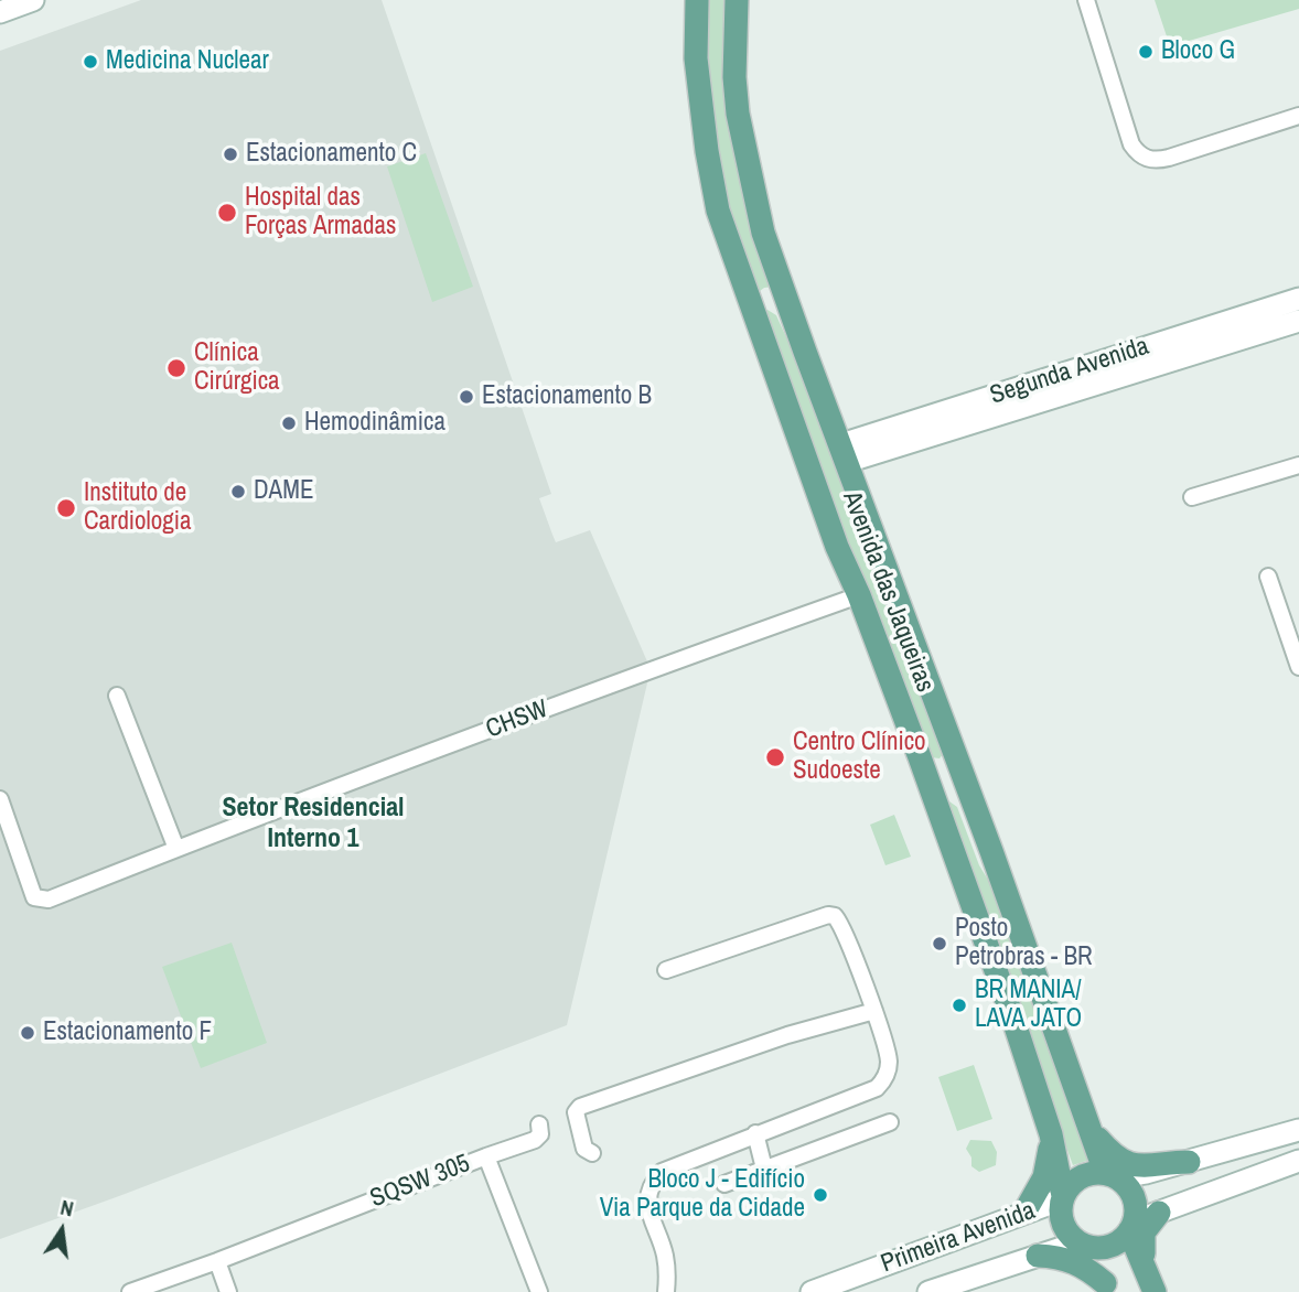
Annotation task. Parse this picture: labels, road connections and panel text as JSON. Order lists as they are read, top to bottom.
{
  "streets": {
    "main road": ["Avenida das Jaqueiras"],
    "street": [
      "Segunda Avenida",
      "CHSW",
      "SQSW 305",
      "Primeira Avenida"
    ]
  },
  "crossings": [
    ["Segunda Avenida", "Avenida das Jaqueiras"],
    ["Avenida das Jaqueiras", "CHSW"],
    ["Avenida das Jaqueiras", "Primeira Avenida"]
  ],
  "districts": ["Setor Residencial Interno 1"],
  "places": [
    "Bloco G",
    "Medicina Nuclear",
    "Estacionamento C",
    "Hospital das Forças Armadas",
    "Clínica Cirúrgica",
    "Estacionamento B",
    "Hemodinâmica",
    "DAME",
    "Instituto de Cardiologia",
    "Centro Clínico Sudoeste",
    "Posto Petrobras - BR",
    "BR MANIA/ LAVA JATO",
    "Estacionamento F",
    "Bloco J - Edifício Via Parque da Cidade"
  ],
  "north": "top"
}
